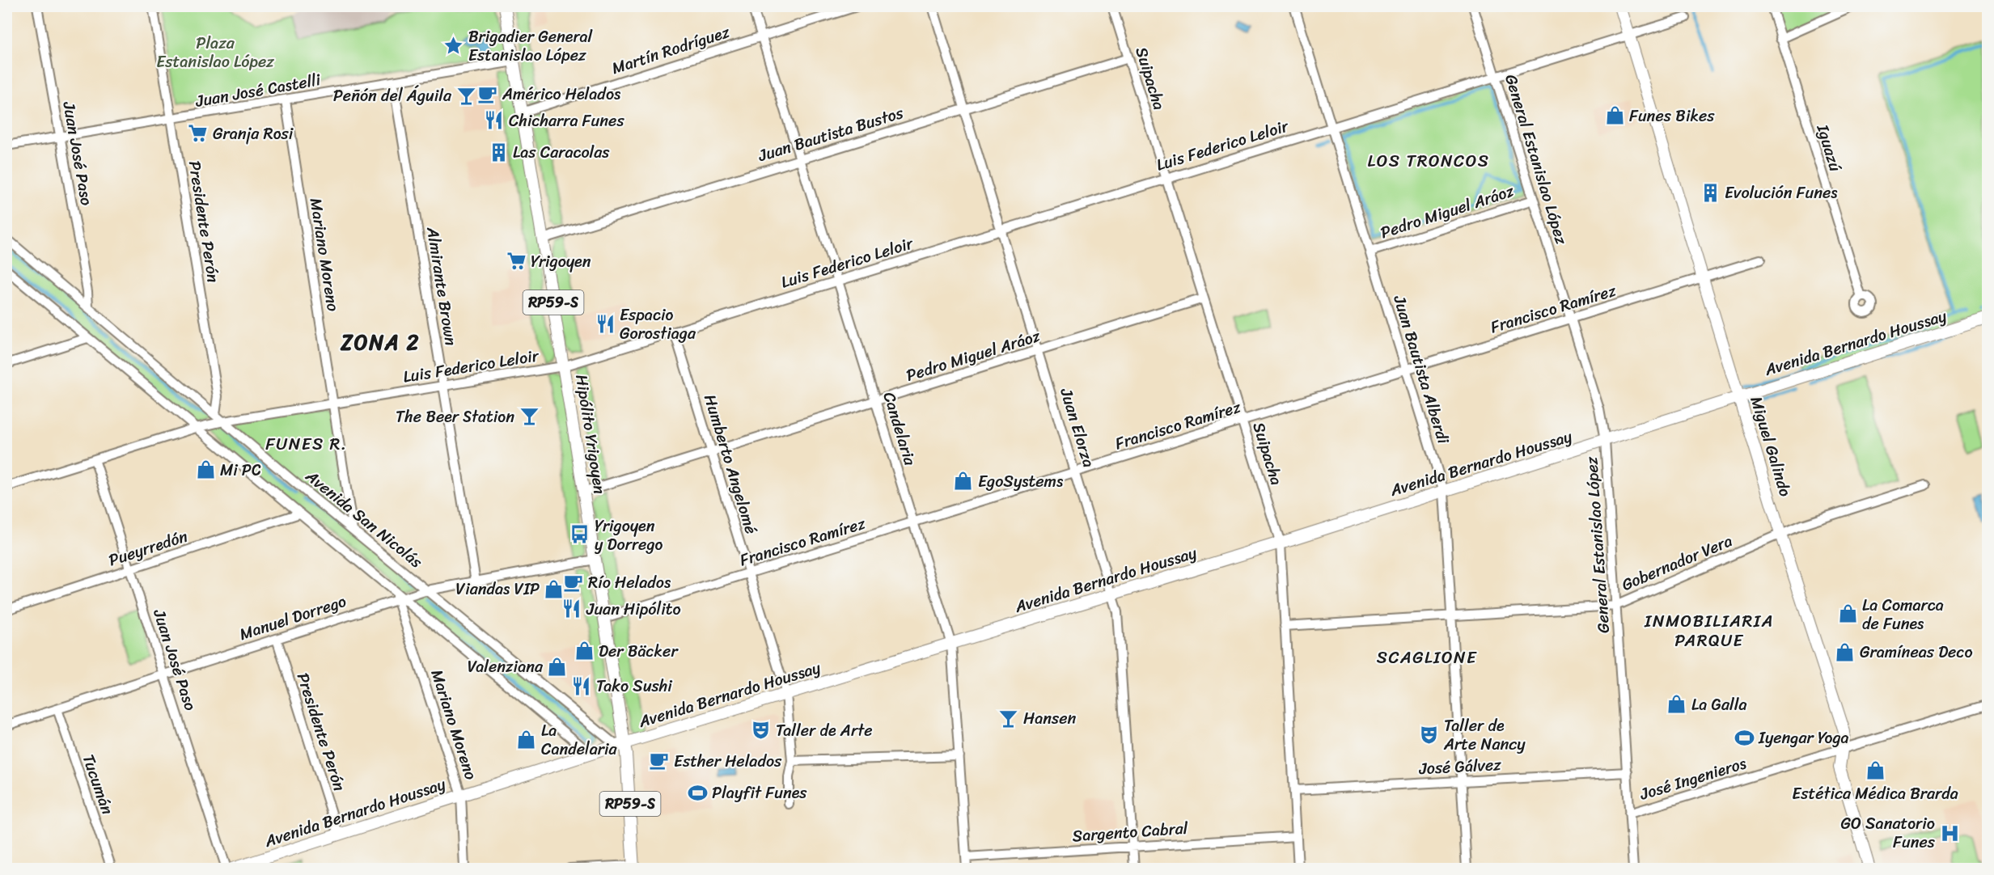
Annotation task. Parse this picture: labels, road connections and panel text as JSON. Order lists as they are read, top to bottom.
{
  "streets": {
    "main road": [
      "RP59-S",
      "Avenida Bernardo Houssay",
      "Hipólito Yrigoyen",
      "Miguel Galindo"
    ],
    "street": [
      "Martín Rodríguez",
      "Suipacha",
      "Juan José Castelli",
      "Juan Bautista Bustos",
      "Luis Federico Leloir",
      "Iguazú",
      "Juan José Paso",
      "General Estanislao López",
      "Pedro Miguel Aráoz",
      "Presidente Perón",
      "Mariano Moreno",
      "Almirante Brown",
      "Francisco Ramírez",
      "Juan Bautista Alberdi",
      "Juan Elorza",
      "Candelaria",
      "Humberto Angelomé",
      "Avenida San Nicolás",
      "Pueyrredón",
      "Gobernador Vera",
      "Manuel Dorrego",
      "José Gálvez",
      "José Ingenieros",
      "Tucumán",
      "Sargento Cabral"
    ]
  },
  "crossings": [
    ["Martín Rodríguez", "Candelaria"],
    ["Martín Rodríguez", "Hipólito Yrigoyen"],
    ["Suipacha", "Juan Bautista Bustos"],
    ["Suipacha", "Luis Federico Leloir"],
    ["Suipacha", "Pedro Miguel Aráoz"],
    ["Suipacha", "Francisco Ramírez"],
    ["Suipacha", "Avenida Bernardo Houssay"],
    ["Suipacha", "Gobernador Vera"],
    ["Suipacha", "José Gálvez"],
    ["Suipacha", "Sargento Cabral"],
    ["Juan José Castelli", "Juan José Paso"],
    ["Juan José Castelli", "Presidente Perón"],
    ["Juan José Castelli", "Mariano Moreno"],
    ["Juan José Castelli", "Almirante Brown"],
    ["Juan José Castelli", "Hipólito Yrigoyen"],
    ["Juan Bautista Bustos", "Juan Elorza"],
    ["Juan Bautista Bustos", "Candelaria"],
    ["Juan Bautista Bustos", "Hipólito Yrigoyen"],
    ["Luis Federico Leloir", "Juan José Paso"],
    ["Luis Federico Leloir", "General Estanislao López"],
    ["Luis Federico Leloir", "Mariano Moreno"],
    ["Luis Federico Leloir", "Almirante Brown"],
    ["Luis Federico Leloir", "Juan Bautista Alberdi"],
    ["Luis Federico Leloir", "Juan Elorza"],
    ["Luis Federico Leloir", "Candelaria"],
    ["Luis Federico Leloir", "Hipólito Yrigoyen"],
    ["Luis Federico Leloir", "Miguel Galindo"],
    ["Luis Federico Leloir", "Humberto Angelomé"],
    ["Luis Federico Leloir", "Avenida San Nicolás"],
    ["Juan José Paso", "Avenida San Nicolás"],
    ["Juan José Paso", "Pueyrredón"],
    ["Juan José Paso", "Manuel Dorrego"],
    ["General Estanislao López", "Pedro Miguel Aráoz"],
    ["General Estanislao López", "Francisco Ramírez"],
    ["General Estanislao López", "Avenida Bernardo Houssay"],
    ["General Estanislao López", "Gobernador Vera"],
    ["General Estanislao López", "José Gálvez"],
    ["General Estanislao López", "José Ingenieros"],
    ["Pedro Miguel Aráoz", "Juan Bautista Alberdi"],
    ["Pedro Miguel Aráoz", "Juan Elorza"],
    ["Pedro Miguel Aráoz", "Candelaria"],
    ["Pedro Miguel Aráoz", "Hipólito Yrigoyen"],
    ["Pedro Miguel Aráoz", "Humberto Angelomé"],
    ["Presidente Perón", "Avenida Bernardo Houssay"],
    ["Presidente Perón", "Avenida San Nicolás"],
    ["Presidente Perón", "Manuel Dorrego"],
    ["Mariano Moreno", "Avenida Bernardo Houssay"],
    ["Mariano Moreno", "Avenida San Nicolás"],
    ["Mariano Moreno", "Manuel Dorrego"],
    ["Almirante Brown", "Manuel Dorrego"],
    ["Francisco Ramírez", "Juan Bautista Alberdi"],
    ["Francisco Ramírez", "Juan Elorza"],
    ["Francisco Ramírez", "Candelaria"],
    ["Francisco Ramírez", "Hipólito Yrigoyen"],
    ["Francisco Ramírez", "Miguel Galindo"],
    ["Francisco Ramírez", "Humberto Angelomé"],
    ["Avenida Bernardo Houssay", "Juan Bautista Alberdi"],
    ["Avenida Bernardo Houssay", "Juan Elorza"],
    ["Avenida Bernardo Houssay", "Candelaria"],
    ["Avenida Bernardo Houssay", "Hipólito Yrigoyen"],
    ["Avenida Bernardo Houssay", "Miguel Galindo"],
    ["Avenida Bernardo Houssay", "Humberto Angelomé"],
    ["Avenida Bernardo Houssay", "Avenida San Nicolás"],
    ["Juan Bautista Alberdi", "Gobernador Vera"],
    ["Juan Bautista Alberdi", "José Gálvez"],
    ["Juan Elorza", "Sargento Cabral"],
    ["Candelaria", "Sargento Cabral"],
    ["Hipólito Yrigoyen", "Avenida San Nicolás"],
    ["Hipólito Yrigoyen", "Manuel Dorrego"],
    ["Miguel Galindo", "Gobernador Vera"],
    ["Miguel Galindo", "José Ingenieros"],
    ["Avenida San Nicolás", "Manuel Dorrego"],
    ["Manuel Dorrego", "Tucumán"]
  ],
  "districts": [
    "LOS TRONCOS",
    "ZONA 2",
    "FUNES R.",
    "INMOBILIARIA PARQUE",
    "SCAGLIONE"
  ],
  "parks": ["Plaza Estanislao López"],
  "places": {
    "place": ["Brigadier General Estanislao López"],
    "cafe": ["Américo Helados", "Río Helados", "Esther Helados"],
    "bar": ["Peñón del Águila", "The Beer Station", "Hansen"],
    "shop": [
      "Funes Bikes",
      "Mi PC",
      "EgoSystems",
      "Viandas VIP",
      "La Comarca de Funes",
      "Der Bäcker",
      "Gramíneas Deco",
      "Valenziana",
      "La Galla",
      "La Candelaria",
      "Estética Médica Brarda"
    ],
    "restaurant": [
      "Chicharra Funes",
      "Espacio Gorostiaga",
      "Juan Hipólito",
      "Tako Sushi"
    ],
    "supermarket": ["Granja Rosi", "Yrigoyen"],
    "building": ["Las Caracolas", "Evolución Funes"],
    "bus stop": ["Yrigoyen y Dorrego"],
    "theatre": ["Taller de Arte", "Taller de Arte Nancy"],
    "sports": ["Iyengar Yoga", "Playfit Funes"],
    "hospital": ["GO Sanatorio Funes"]
  }
}
